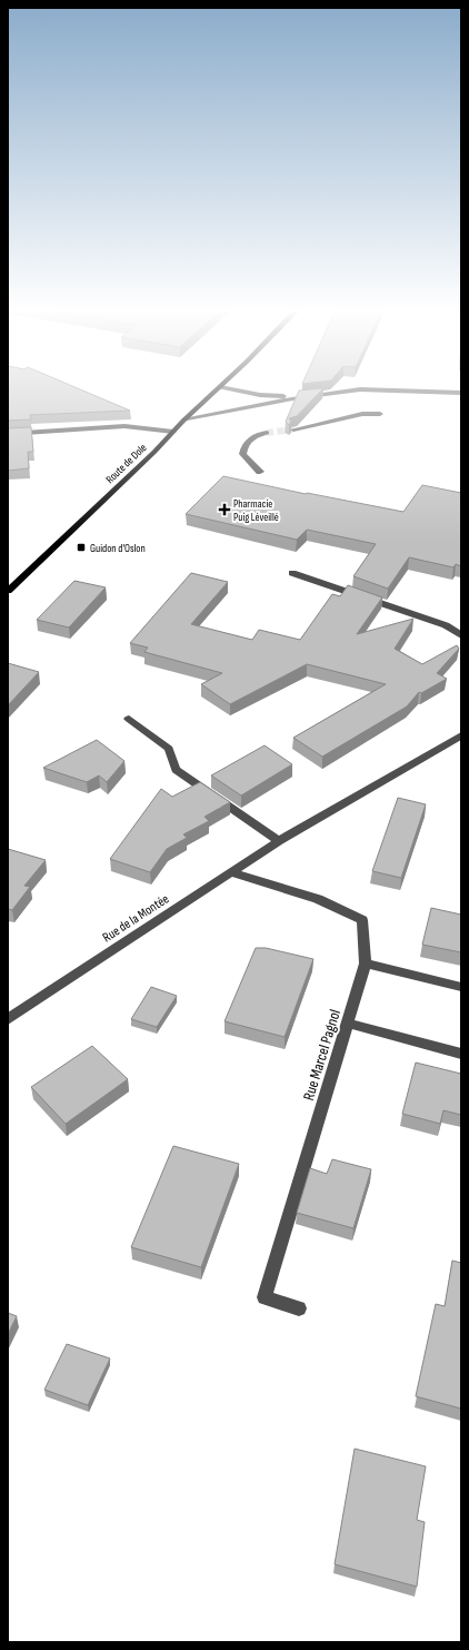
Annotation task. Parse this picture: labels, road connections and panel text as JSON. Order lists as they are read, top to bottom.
{
  "streets": {
    "main road": ["Route de Dole"],
    "street": ["Rue de la Montée", "Rue Marcel Pagnol"]
  },
  "crossings": [
    ["Rue de la Montée", "Rue Marcel Pagnol"]
  ],
  "places": {
    "health": ["Pharmacie Puig Léveillé"],
    "transit": ["Guidon d'Oslon"]
  }
}
